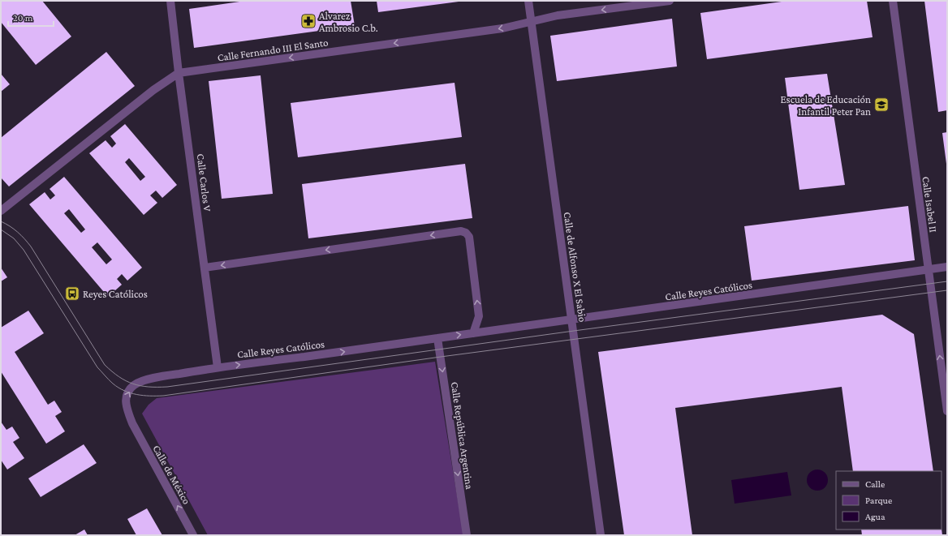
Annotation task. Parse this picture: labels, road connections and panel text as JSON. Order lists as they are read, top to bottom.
{
  "streets": {
    "street": [
      "Calle Fernando III El Santo",
      "Calle Carlos V",
      "Calle Isabel II",
      "Calle de Alfonso X El Sabio",
      "Calle Reyes Católicos",
      "Calle República Argentina",
      "Calle de México"
    ]
  },
  "crossings": [
    ["Calle Fernando III El Santo", "Calle Carlos V"],
    ["Calle Fernando III El Santo", "Calle de Alfonso X El Sabio"],
    ["Calle Carlos V", "Calle Reyes Católicos"],
    ["Calle Isabel II", "Calle Reyes Católicos"],
    ["Calle de Alfonso X El Sabio", "Calle Reyes Católicos"],
    ["Calle Reyes Católicos", "Calle República Argentina"],
    ["Calle Reyes Católicos", "Calle de México"]
  ],
  "one_way": [
    "Calle Fernando III El Santo",
    "Calle Reyes Católicos",
    "Calle República Argentina",
    "Calle de México"
  ],
  "places": {
    "pharmacy": ["Alvarez Ambrosio C.b."],
    "school or university": ["Escuela de Educación Infantil Peter Pan"],
    "bus stop": ["Reyes Católicos"]
  },
  "legend": ["Calle", "Parque", "Agua"],
  "scale_bar": "20 m"
}
